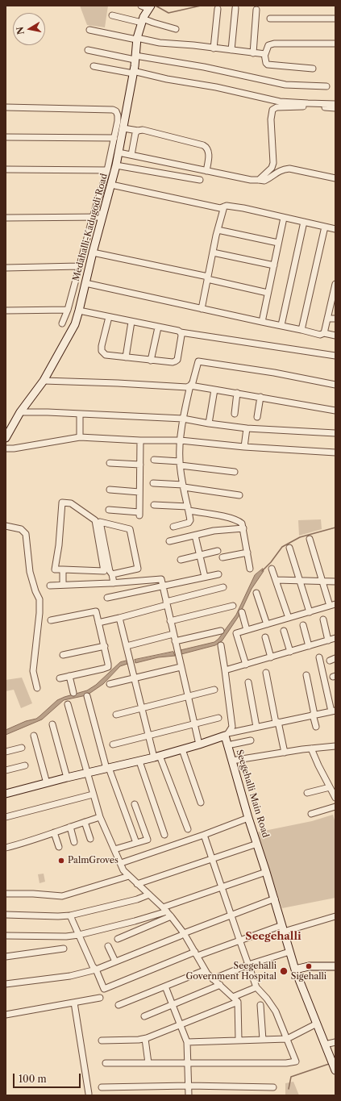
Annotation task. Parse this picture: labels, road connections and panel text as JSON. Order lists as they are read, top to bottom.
{
  "streets": {
    "street": ["Medahalli-Kadugodi Road", "Seegehalli Main Road"]
  },
  "districts": ["Seegehalli"],
  "places": ["PalmGroves", "Sigehalli", "Seegehalli Government Hospital"],
  "scale_bar": "100 m",
  "north": "left"
}
